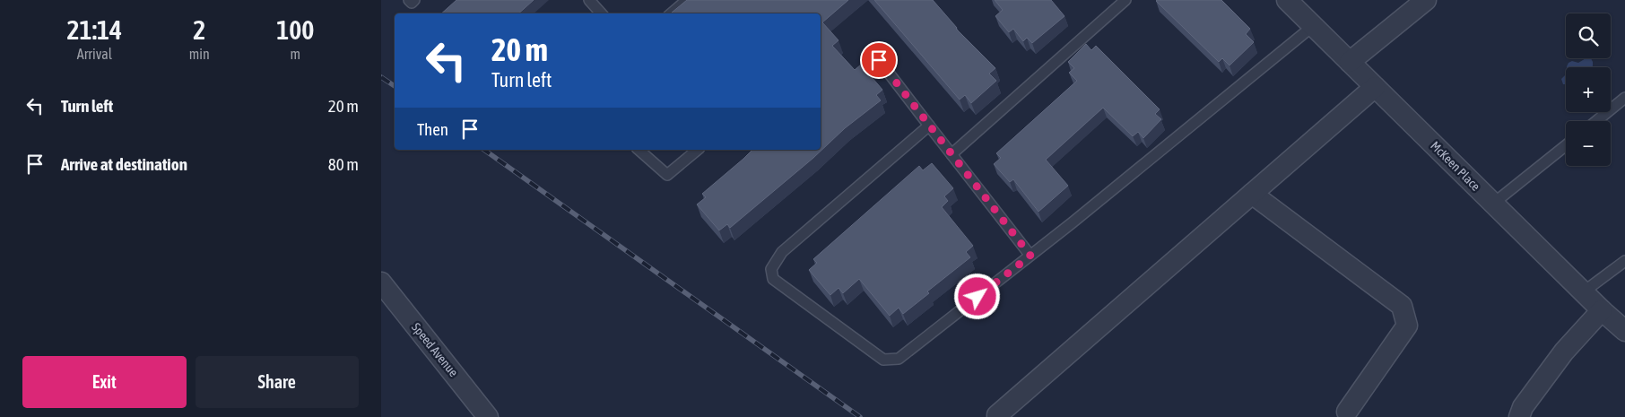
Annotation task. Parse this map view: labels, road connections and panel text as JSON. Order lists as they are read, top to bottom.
{
  "streets": {
    "street": ["McKeen Place", "Speed Avenue"]
  },
  "page": {
    "eta": [
      "21:14",
      "Arrival",
      "2",
      "min",
      "100",
      "m"
    ],
    "map_buttons": ["+", "−"],
    "turn": ["20 m", "Turn left"],
    "list": [
      {
        "name": "Turn left",
        "value": "20 m"
      },
      {
        "name": "Arrive at destination",
        "value": "80 m"
      }
    ],
    "then": "Then",
    "buttons": ["Exit", "Share"]
  }
}
